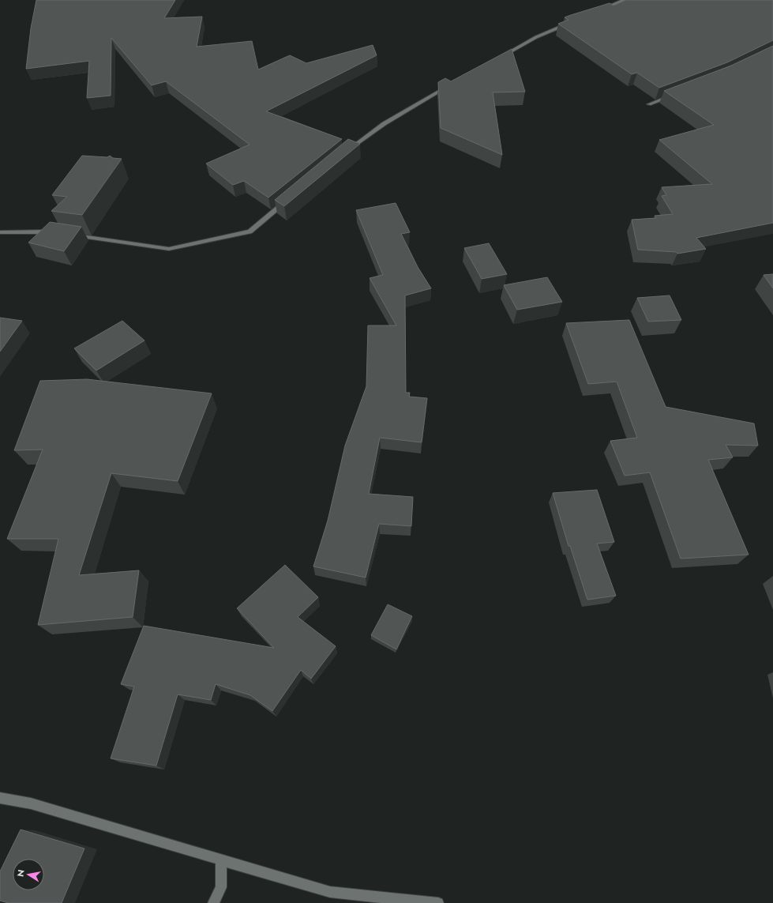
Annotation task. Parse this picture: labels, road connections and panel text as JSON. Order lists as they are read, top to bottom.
{
  "north": "left"
}
